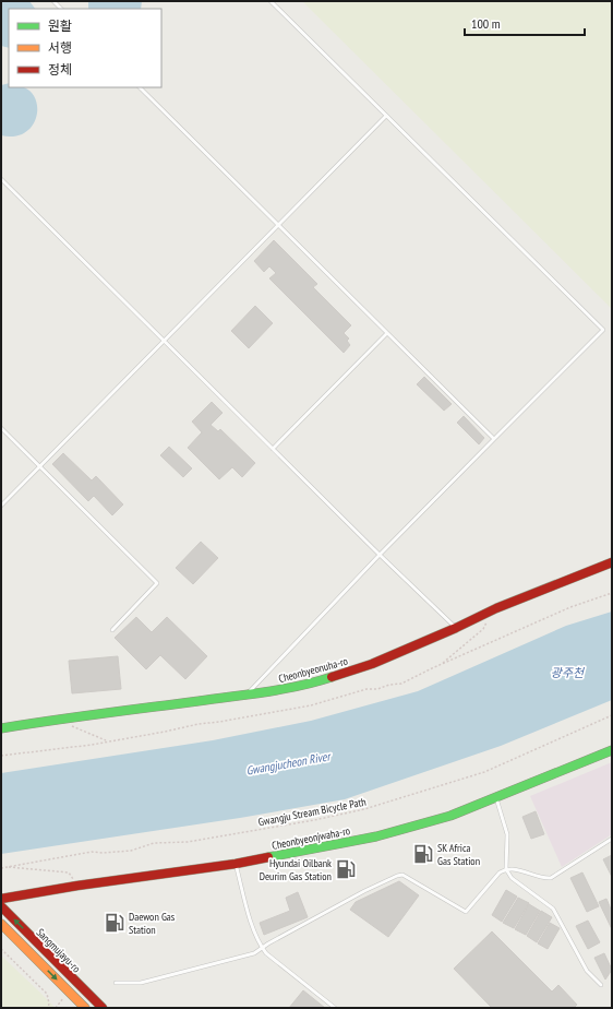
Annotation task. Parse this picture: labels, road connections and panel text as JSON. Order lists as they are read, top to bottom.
{
  "streets": {
    "street": ["Cheonbyeonuha-ro", "Cheonbyeonjwaha-ro", "Sangmujayu-ro"],
    "path": ["Gwangju Stream Bicycle Path"]
  },
  "water": ["광주천", "Gwangjucheon River"],
  "places": {
    "fuel station": ["SK Africa Gas Station", "Hyundai Oilbank Deurim Gas Station", "Daewon Gas Station"]
  },
  "legend": ["원활", "서행", "정체"],
  "scale_bar": "100 m"
}
